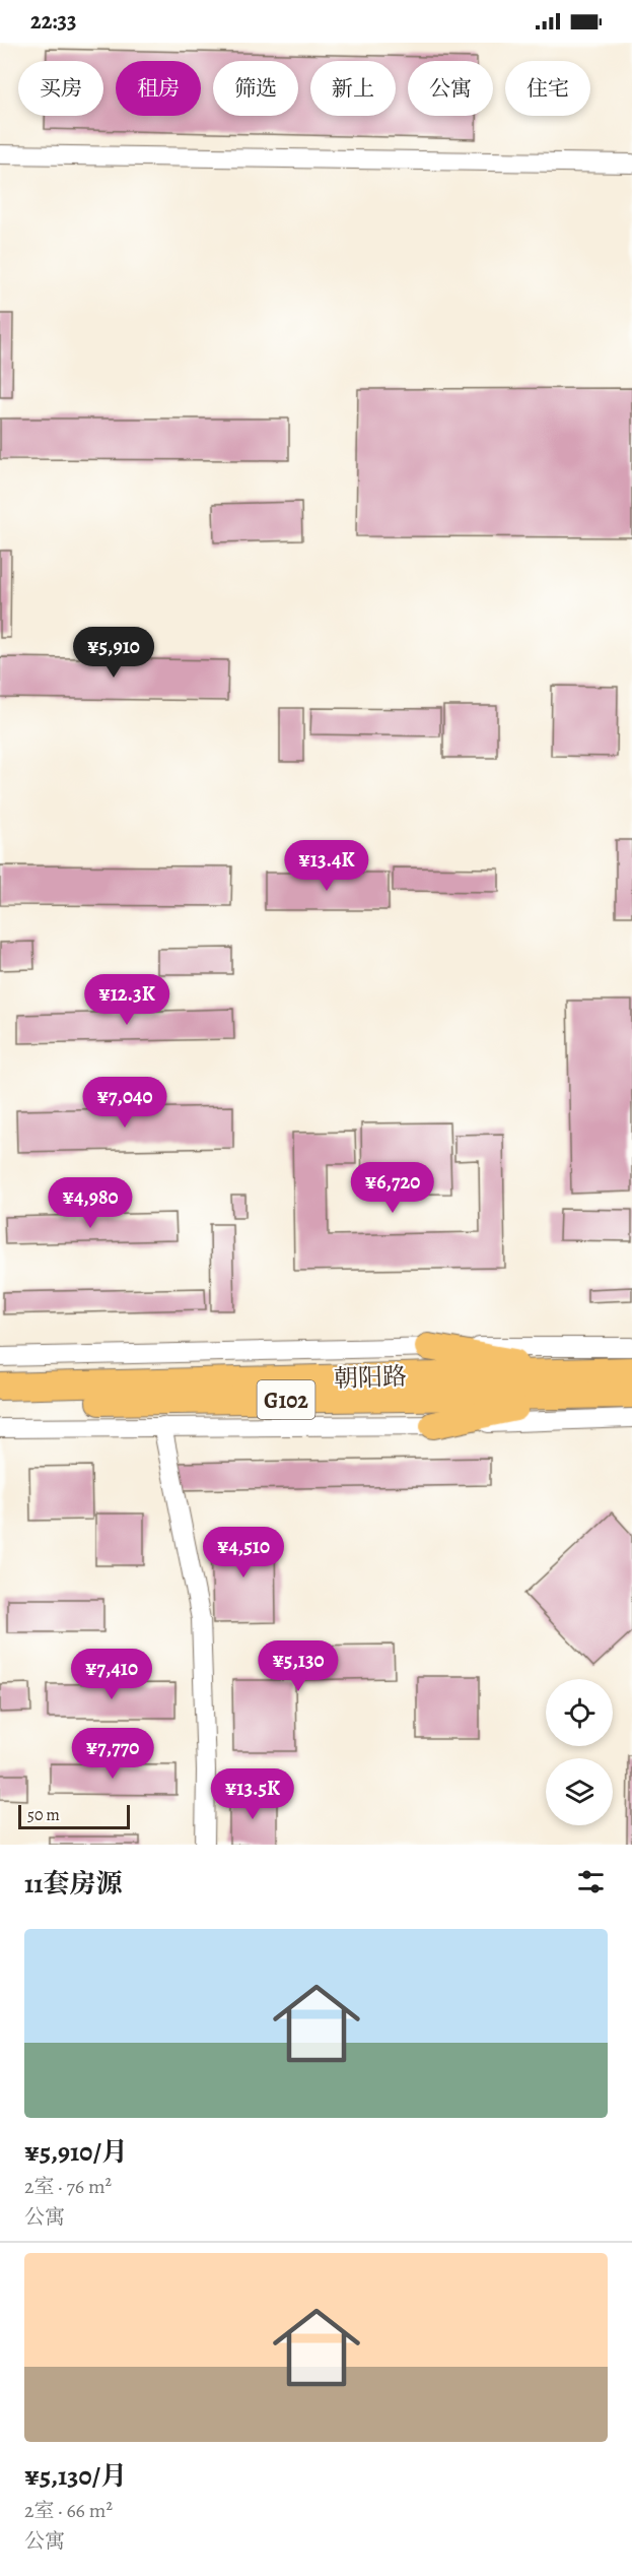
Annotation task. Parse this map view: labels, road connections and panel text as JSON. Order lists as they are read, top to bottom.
{
  "streets": {
    "highway": ["朝阳路", "G102"]
  },
  "scale_bar": "50 m",
  "page": {
    "status": "22:33",
    "chip": [
      "买房",
      "租房",
      "筛选",
      "新上",
      "公寓",
      "住宅"
    ],
    "price": [
      "¥5,910",
      "¥13.4K",
      "¥12.3K",
      "¥7,040",
      "¥6,720",
      "¥4,980",
      "¥4,510",
      "¥5,130",
      "¥7,410",
      "¥7,770",
      "¥13.5K"
    ],
    "scale": "50 m",
    "heading": "11套房源",
    "list": [
      {
        "name": "¥5,910/月",
        "note": "2室 · 76 m² · 公寓"
      },
      {
        "name": "¥5,130/月",
        "note": "2室 · 66 m² · 公寓"
      }
    ]
  }
}
